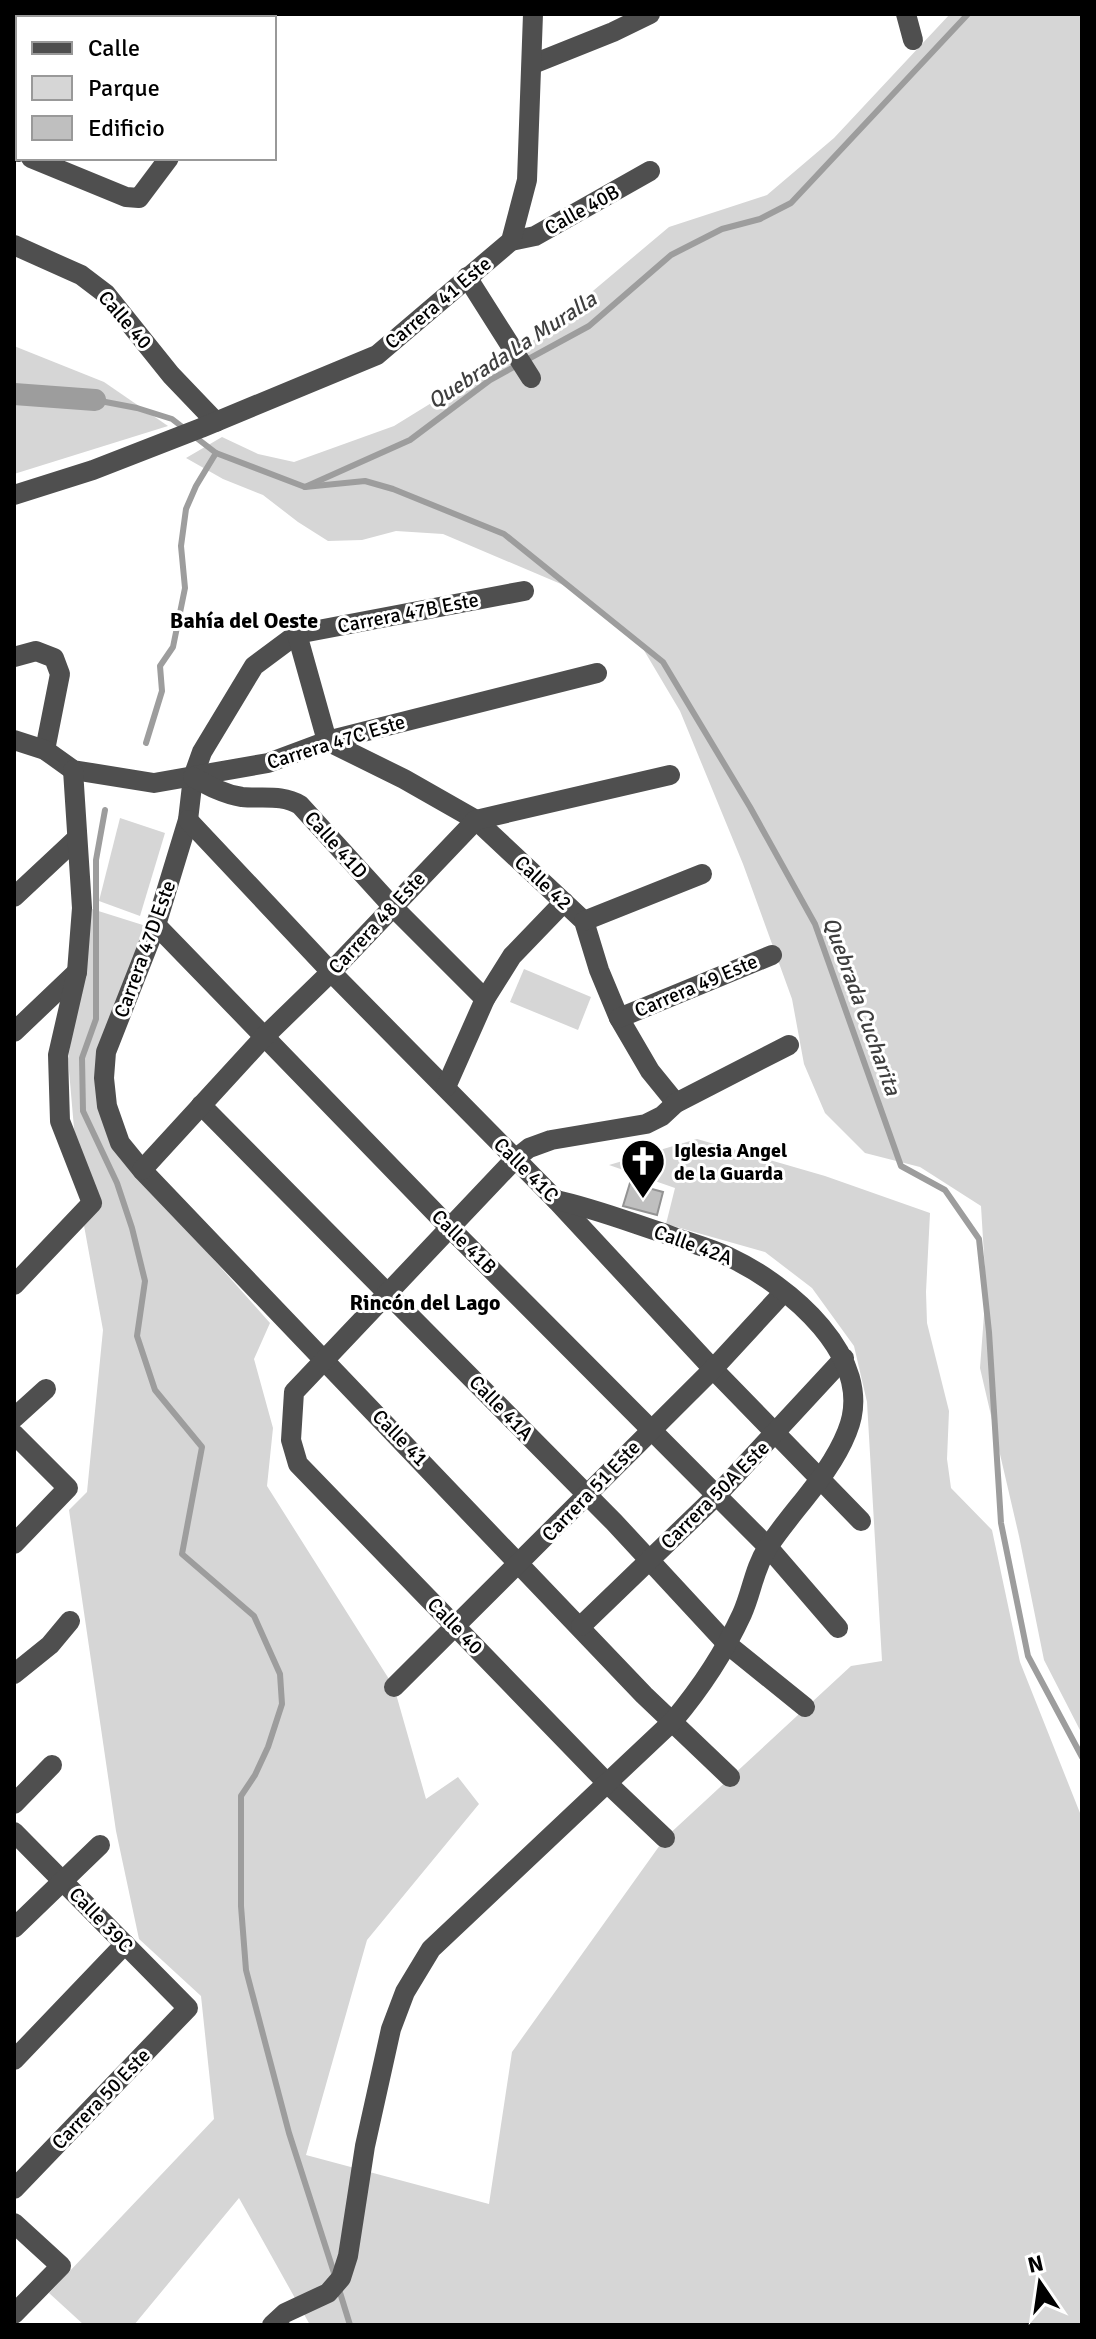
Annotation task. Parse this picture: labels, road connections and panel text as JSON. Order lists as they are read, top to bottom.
{
  "streets": {
    "street": [
      "Calle 40B",
      "Carrera 41 Este",
      "Calle 40",
      "Carrera 47B Este",
      "Carrera 47C Este",
      "Calle 41D",
      "Calle 42",
      "Carrera 48 Este",
      "Carrera 47D Este",
      "Carrera 49 Este",
      "Calle 41C",
      "Calle 41B",
      "Calle 42A",
      "Calle 41A",
      "Calle 41",
      "Carrera 51 Este",
      "Carrera 50A Este",
      "Calle 39C",
      "Carrera 50 Este"
    ]
  },
  "crossings": [
    ["Calle 40B", "Carrera 41 Este"],
    ["Carrera 41 Este", "Calle 40"],
    ["Calle 40", "Calle 41"],
    ["Calle 40", "Carrera 51 Este"],
    ["Carrera 47B Este", "Carrera 47D Este"],
    ["Carrera 47C Este", "Calle 41D"],
    ["Carrera 47C Este", "Calle 42"],
    ["Carrera 47C Este", "Carrera 47D Este"],
    ["Calle 41D", "Carrera 48 Este"],
    ["Calle 41D", "Carrera 47D Este"],
    ["Calle 42", "Carrera 48 Este"],
    ["Calle 42", "Carrera 49 Este"],
    ["Carrera 48 Este", "Calle 41C"],
    ["Carrera 48 Este", "Calle 41B"],
    ["Carrera 48 Este", "Calle 41A"],
    ["Carrera 48 Este", "Calle 41"],
    ["Carrera 47D Este", "Calle 41C"],
    ["Carrera 47D Este", "Calle 41B"],
    ["Carrera 47D Este", "Calle 41"],
    ["Calle 41C", "Calle 42A"],
    ["Calle 41C", "Carrera 51 Este"],
    ["Calle 41C", "Carrera 50A Este"],
    ["Calle 41B", "Carrera 51 Este"],
    ["Calle 41B", "Carrera 50A Este"],
    ["Calle 42A", "Carrera 51 Este"],
    ["Calle 42A", "Carrera 50A Este"],
    ["Calle 41A", "Carrera 51 Este"],
    ["Calle 41A", "Carrera 50A Este"],
    ["Calle 41", "Carrera 51 Este"],
    ["Calle 41", "Carrera 50A Este"],
    ["Calle 39C", "Carrera 50 Este"]
  ],
  "districts": ["Bahía del Oeste", "Rincón del Lago"],
  "water": ["Quebrada La Muralla", "Quebrada Cucharita"],
  "places": {
    "church": ["Iglesia Angel de la Guarda"]
  },
  "legend": ["Calle", "Parque", "Edificio"],
  "north": "top"
}
